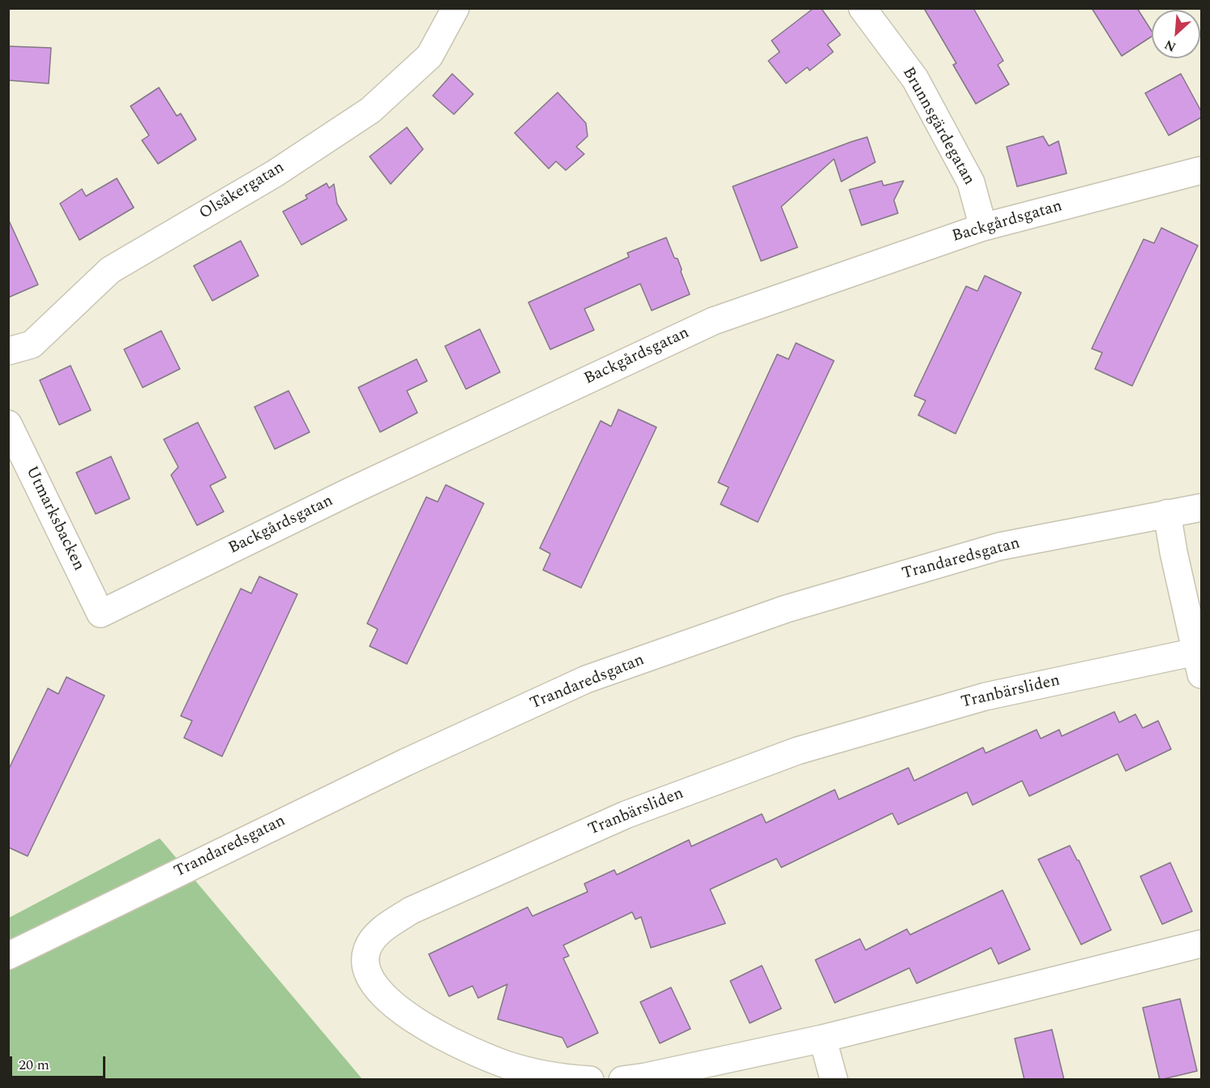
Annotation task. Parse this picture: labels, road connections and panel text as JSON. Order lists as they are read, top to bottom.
{
  "streets": {
    "street": [
      "Brunnsgärdegatan",
      "Olsåkergatan",
      "Backgårdsgatan",
      "Utmarksbacken",
      "Trandaredsgatan",
      "Tranbärsliden"
    ]
  },
  "crossings": [
    ["Brunnsgärdegatan", "Backgårdsgatan"],
    ["Backgårdsgatan", "Utmarksbacken"]
  ],
  "scale_bar": "20 m",
  "north": "bottom left"
}
